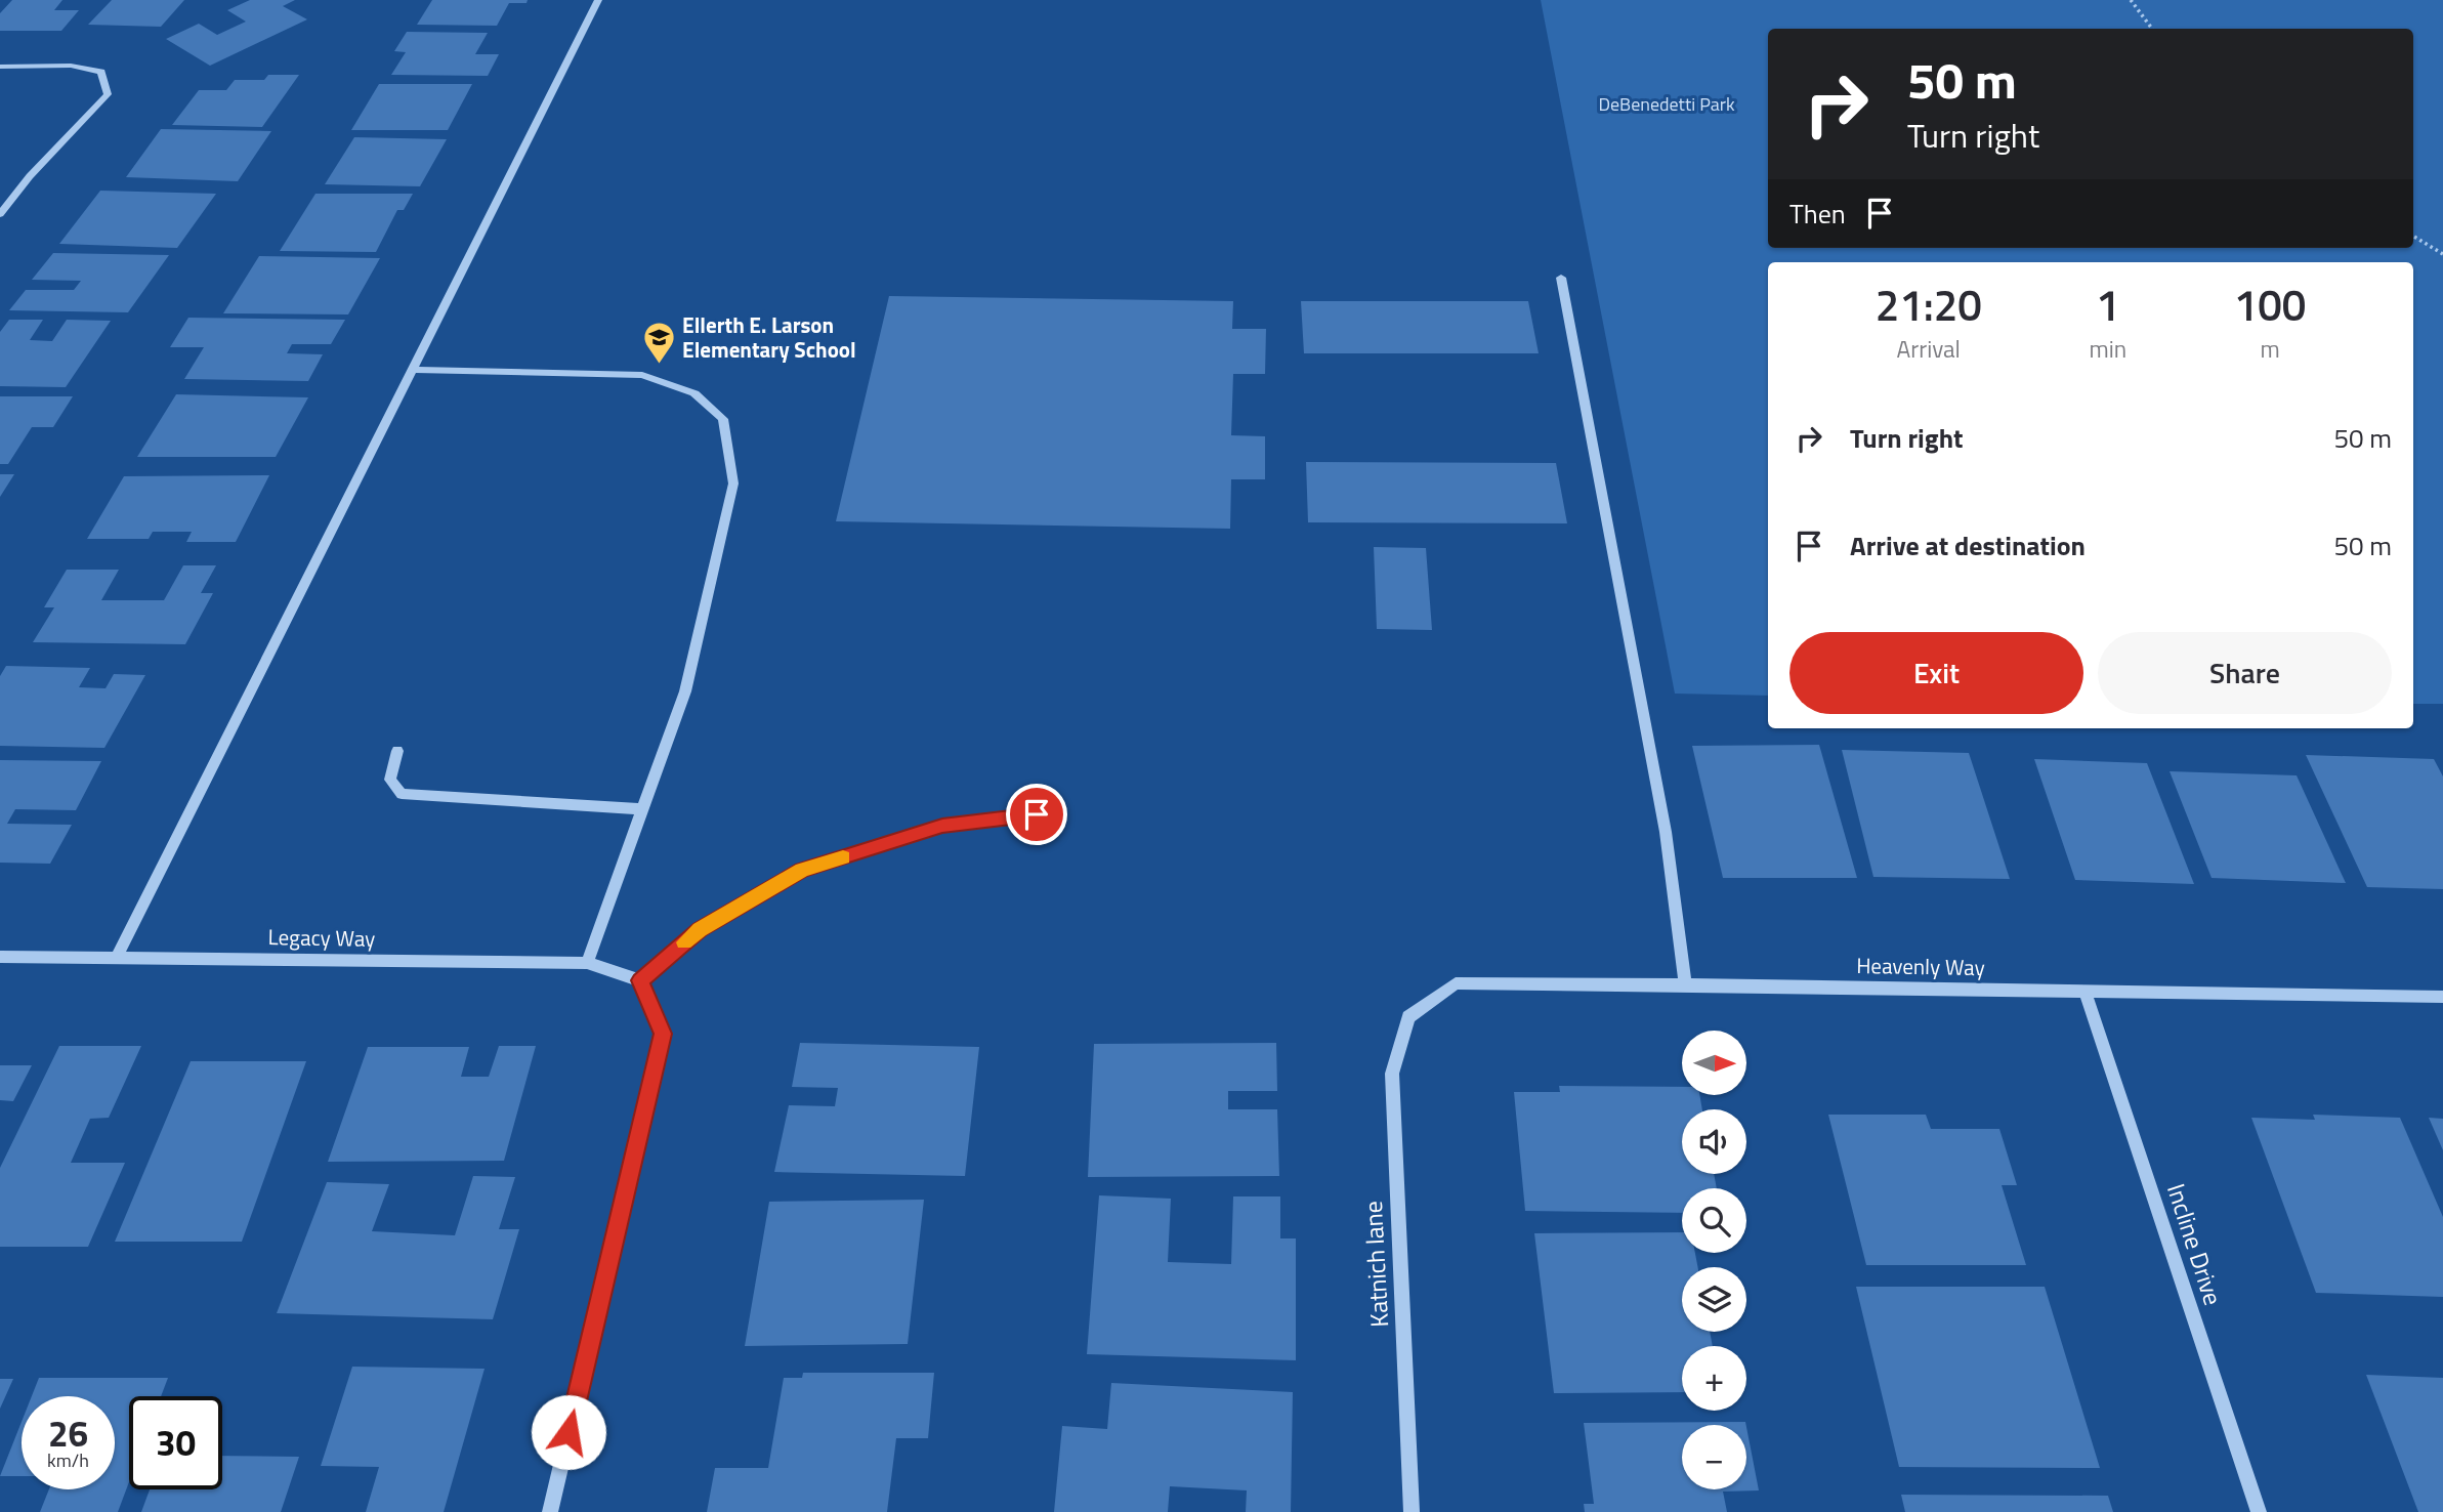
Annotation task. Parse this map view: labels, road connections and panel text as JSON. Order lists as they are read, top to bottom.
{
  "streets": {
    "street": [
      "Legacy Way",
      "Heavenly Way",
      "Incline Drive",
      "Katnich lane"
    ]
  },
  "crossings": [
    ["Heavenly Way", "Incline Drive"],
    ["Heavenly Way", "Katnich lane"]
  ],
  "parks": ["DeBenedetti Park"],
  "places": {
    "school or university": ["Ellerth E. Larson Elementary School"]
  },
  "north": "right",
  "page": {
    "turn": ["50 m", "Turn right"],
    "then": "Then",
    "eta": [
      "21:20",
      "Arrival",
      "1",
      "min",
      "100",
      "m"
    ],
    "list": [
      {
        "name": "Turn right",
        "value": "50 m"
      },
      {
        "name": "Arrive at destination",
        "value": "50 m"
      }
    ],
    "buttons": ["Exit", "Share"],
    "map_buttons": ["+", "−"],
    "speed": "26 km/h",
    "limit": "30"
  }
}
